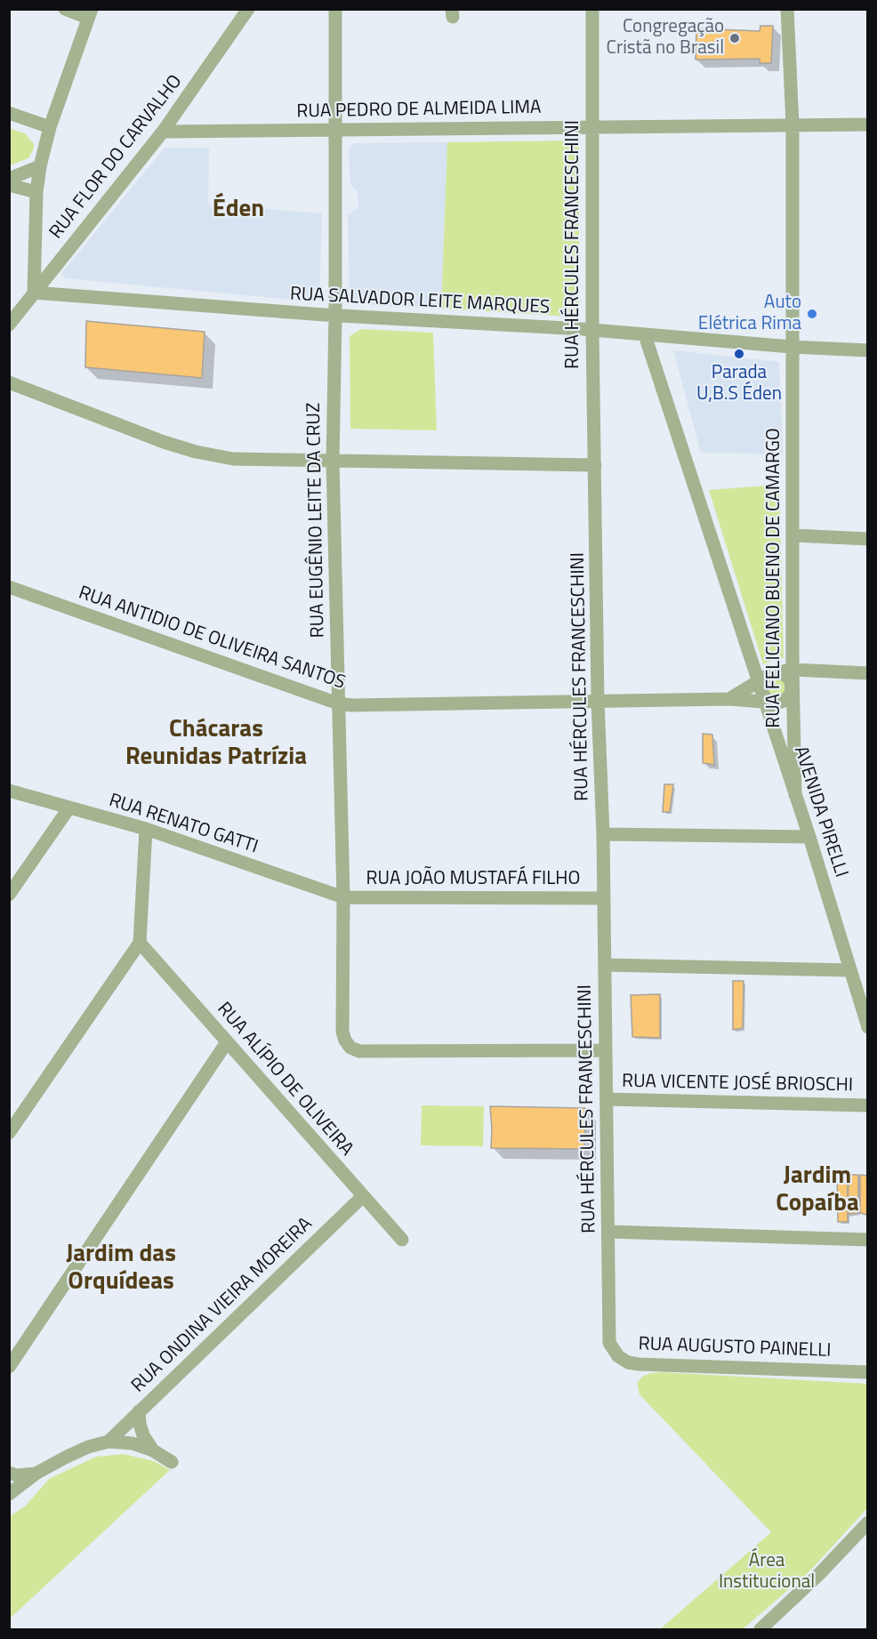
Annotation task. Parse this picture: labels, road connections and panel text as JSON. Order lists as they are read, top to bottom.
{
  "streets": {
    "street": [
      "RUA PEDRO DE ALMEIDA LIMA",
      "RUA FLOR DO CARVALHO",
      "RUA HÉRCULES FRANCESCHINI",
      "RUA SALVADOR LEITE MARQUES",
      "RUA EUGÊNIO LEITE DA CRUZ",
      "RUA FELICIANO BUENO DE CAMARGO",
      "RUA ANTIDIO DE OLIVEIRA SANTOS",
      "AVENIDA PIRELLI",
      "RUA RENATO GATTI",
      "RUA JOÃO MUSTAFÁ FILHO",
      "RUA ALÍPIO DE OLIVEIRA",
      "RUA VICENTE JOSÉ BRIOSCHI",
      "RUA ONDINA VIEIRA MOREIRA",
      "RUA AUGUSTO PAINELLI"
    ]
  },
  "crossings": [
    ["RUA PEDRO DE ALMEIDA LIMA", "RUA FLOR DO CARVALHO"],
    ["RUA PEDRO DE ALMEIDA LIMA", "RUA HÉRCULES FRANCESCHINI"],
    ["RUA PEDRO DE ALMEIDA LIMA", "RUA EUGÊNIO LEITE DA CRUZ"],
    ["RUA PEDRO DE ALMEIDA LIMA", "RUA FELICIANO BUENO DE CAMARGO"],
    ["RUA FLOR DO CARVALHO", "RUA SALVADOR LEITE MARQUES"],
    ["RUA HÉRCULES FRANCESCHINI", "RUA SALVADOR LEITE MARQUES"],
    ["RUA HÉRCULES FRANCESCHINI", "RUA EUGÊNIO LEITE DA CRUZ"],
    ["RUA HÉRCULES FRANCESCHINI", "RUA ANTIDIO DE OLIVEIRA SANTOS"],
    ["RUA HÉRCULES FRANCESCHINI", "RUA JOÃO MUSTAFÁ FILHO"],
    ["RUA HÉRCULES FRANCESCHINI", "RUA VICENTE JOSÉ BRIOSCHI"],
    ["RUA HÉRCULES FRANCESCHINI", "RUA AUGUSTO PAINELLI"],
    ["RUA SALVADOR LEITE MARQUES", "RUA EUGÊNIO LEITE DA CRUZ"],
    ["RUA SALVADOR LEITE MARQUES", "RUA FELICIANO BUENO DE CAMARGO"],
    ["RUA SALVADOR LEITE MARQUES", "AVENIDA PIRELLI"],
    ["RUA EUGÊNIO LEITE DA CRUZ", "RUA ANTIDIO DE OLIVEIRA SANTOS"],
    ["RUA EUGÊNIO LEITE DA CRUZ", "RUA RENATO GATTI"],
    ["RUA EUGÊNIO LEITE DA CRUZ", "RUA JOÃO MUSTAFÁ FILHO"],
    ["RUA FELICIANO BUENO DE CAMARGO", "AVENIDA PIRELLI"],
    ["RUA ANTIDIO DE OLIVEIRA SANTOS", "AVENIDA PIRELLI"],
    ["RUA RENATO GATTI", "RUA JOÃO MUSTAFÁ FILHO"],
    ["RUA ALÍPIO DE OLIVEIRA", "RUA ONDINA VIEIRA MOREIRA"]
  ],
  "districts": [
    "Éden",
    "Chácaras Reunidas Patrízia",
    "Jardim Copaíba",
    "Jardim das Orquídeas"
  ],
  "parks": ["Área Institucional"],
  "places": ["Congregação Cristã no Brasil", "Auto Elétrica Rima", "Parada U,B.S Éden"]
}
